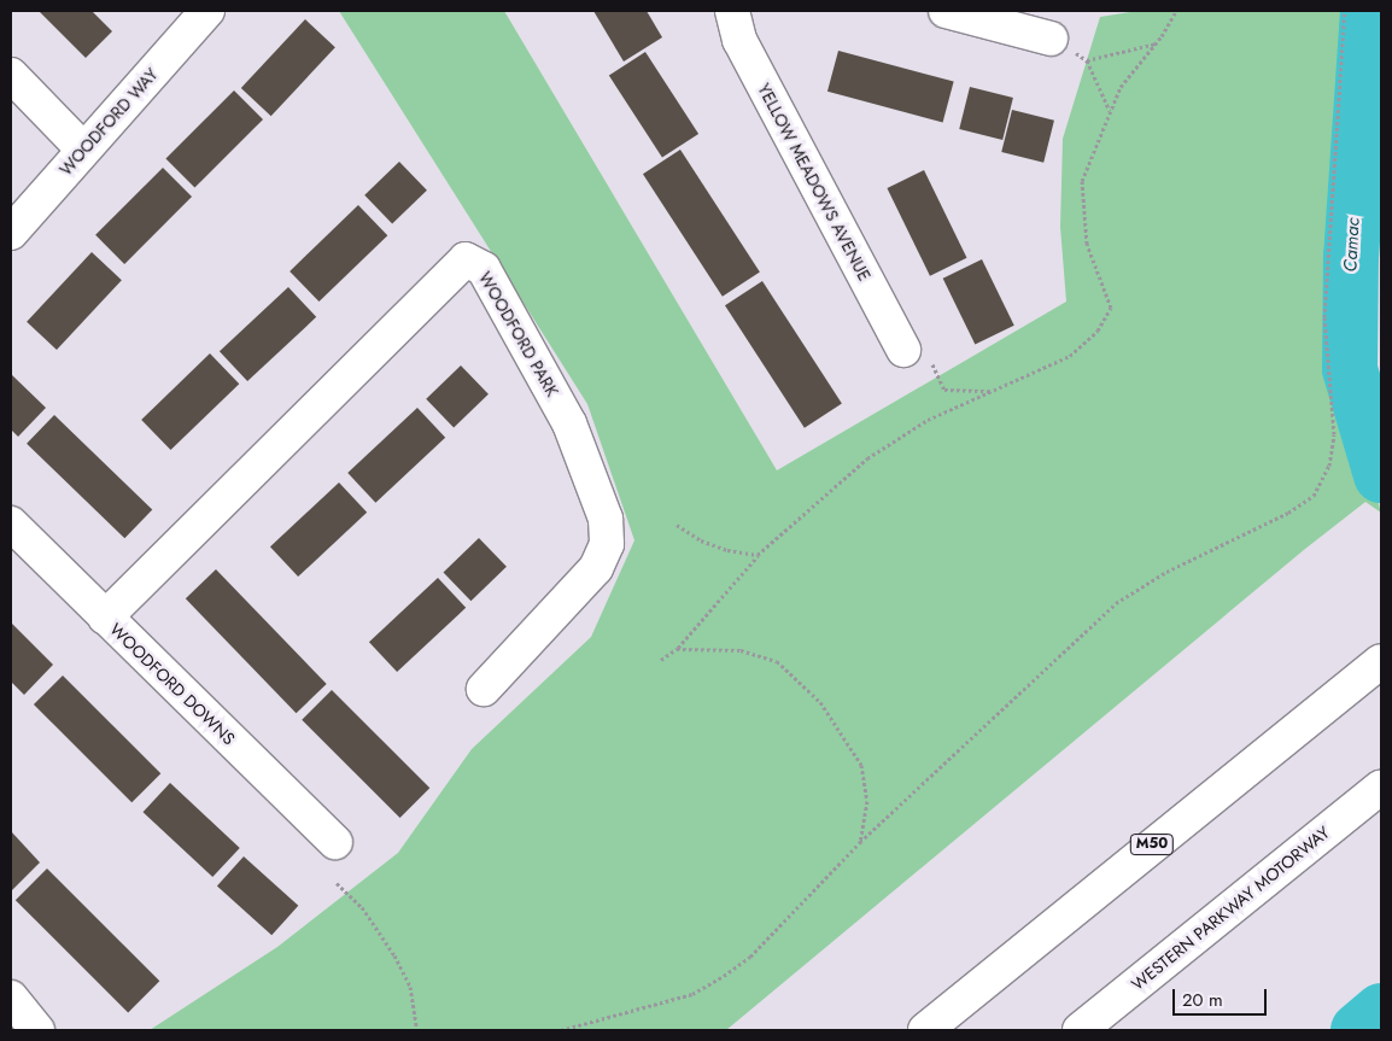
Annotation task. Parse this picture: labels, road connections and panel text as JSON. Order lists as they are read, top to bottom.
{
  "streets": {
    "main road": [
      "WOODFORD WAY",
      "YELLOW MEADOWS AVENUE",
      "WOODFORD PARK",
      "WOODFORD DOWNS",
      "M50",
      "WESTERN PARKWAY MOTORWAY"
    ]
  },
  "crossings": [
    ["WOODFORD PARK", "WOODFORD DOWNS"]
  ],
  "water": ["Camac"],
  "scale_bar": "20 m"
}
